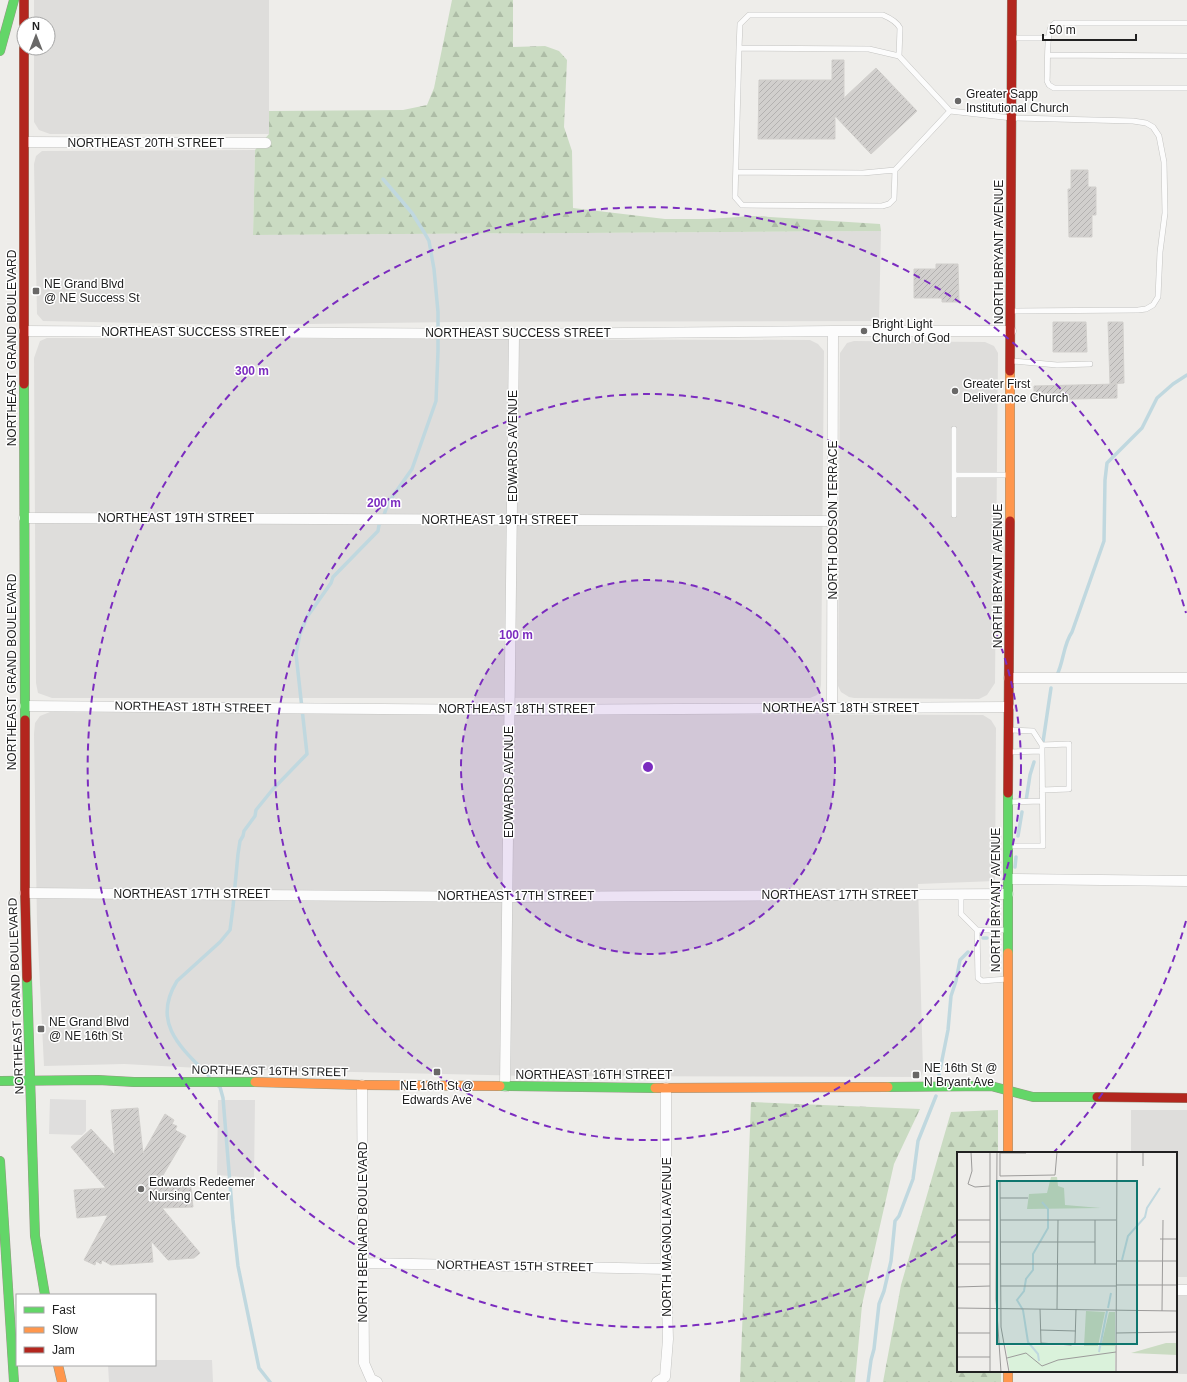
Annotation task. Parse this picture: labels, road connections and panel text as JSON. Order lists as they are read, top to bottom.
{
  "streets": {
    "main road": ["NORTH BRYANT AVENUE", "NORTHEAST GRAND BOULEVARD", "NORTHEAST 16TH STREET"],
    "street": [
      "NORTHEAST 20TH STREET",
      "NORTHEAST SUCCESS STREET",
      "EDWARDS AVENUE",
      "NORTHEAST 19TH STREET",
      "NORTH DODSON TERRACE",
      "NORTHEAST 18TH STREET",
      "NORTHEAST 17TH STREET",
      "NORTH BERNARD BOULEVARD",
      "NORTH MAGNOLIA AVENUE",
      "NORTHEAST 15TH STREET"
    ]
  },
  "crossings": [
    ["NORTHEAST 20TH STREET", "NORTHEAST GRAND BOULEVARD"],
    ["NORTH BRYANT AVENUE", "NORTHEAST SUCCESS STREET"],
    ["NORTH BRYANT AVENUE", "NORTHEAST 18TH STREET"],
    ["NORTH BRYANT AVENUE", "NORTHEAST 17TH STREET"],
    ["NORTH BRYANT AVENUE", "NORTHEAST 16TH STREET"],
    ["NORTHEAST SUCCESS STREET", "NORTHEAST GRAND BOULEVARD"],
    ["NORTHEAST SUCCESS STREET", "EDWARDS AVENUE"],
    ["NORTHEAST SUCCESS STREET", "NORTH DODSON TERRACE"],
    ["NORTHEAST GRAND BOULEVARD", "NORTHEAST 19TH STREET"],
    ["NORTHEAST GRAND BOULEVARD", "NORTHEAST 18TH STREET"],
    ["NORTHEAST GRAND BOULEVARD", "NORTHEAST 17TH STREET"],
    ["NORTHEAST GRAND BOULEVARD", "NORTHEAST 16TH STREET"],
    ["EDWARDS AVENUE", "NORTHEAST 19TH STREET"],
    ["EDWARDS AVENUE", "NORTHEAST 18TH STREET"],
    ["EDWARDS AVENUE", "NORTHEAST 17TH STREET"],
    ["EDWARDS AVENUE", "NORTHEAST 16TH STREET"],
    ["NORTHEAST 19TH STREET", "NORTH DODSON TERRACE"],
    ["NORTH DODSON TERRACE", "NORTHEAST 18TH STREET"],
    ["NORTHEAST 16TH STREET", "NORTH BERNARD BOULEVARD"],
    ["NORTHEAST 16TH STREET", "NORTH MAGNOLIA AVENUE"],
    ["NORTH BERNARD BOULEVARD", "NORTHEAST 15TH STREET"],
    ["NORTH MAGNOLIA AVENUE", "NORTHEAST 15TH STREET"]
  ],
  "places": {
    "other": [
      "Greater Sapp Institutional Church",
      "Bright Light Church of God",
      "Greater First Deliverance Church",
      "Edwards Redeemer Nursing Center"
    ],
    "transit": [
      "NE Grand Blvd @ NE Success St",
      "NE Grand Blvd @ NE 16th St",
      "NE 16th St @ Edwards Ave",
      "NE 16th St @ N Bryant Ave"
    ]
  },
  "legend": ["Fast", "Slow", "Jam"],
  "scale_bar": "50 m",
  "north": "top",
  "rings": ["300 m", "200 m", "100 m"]
}
